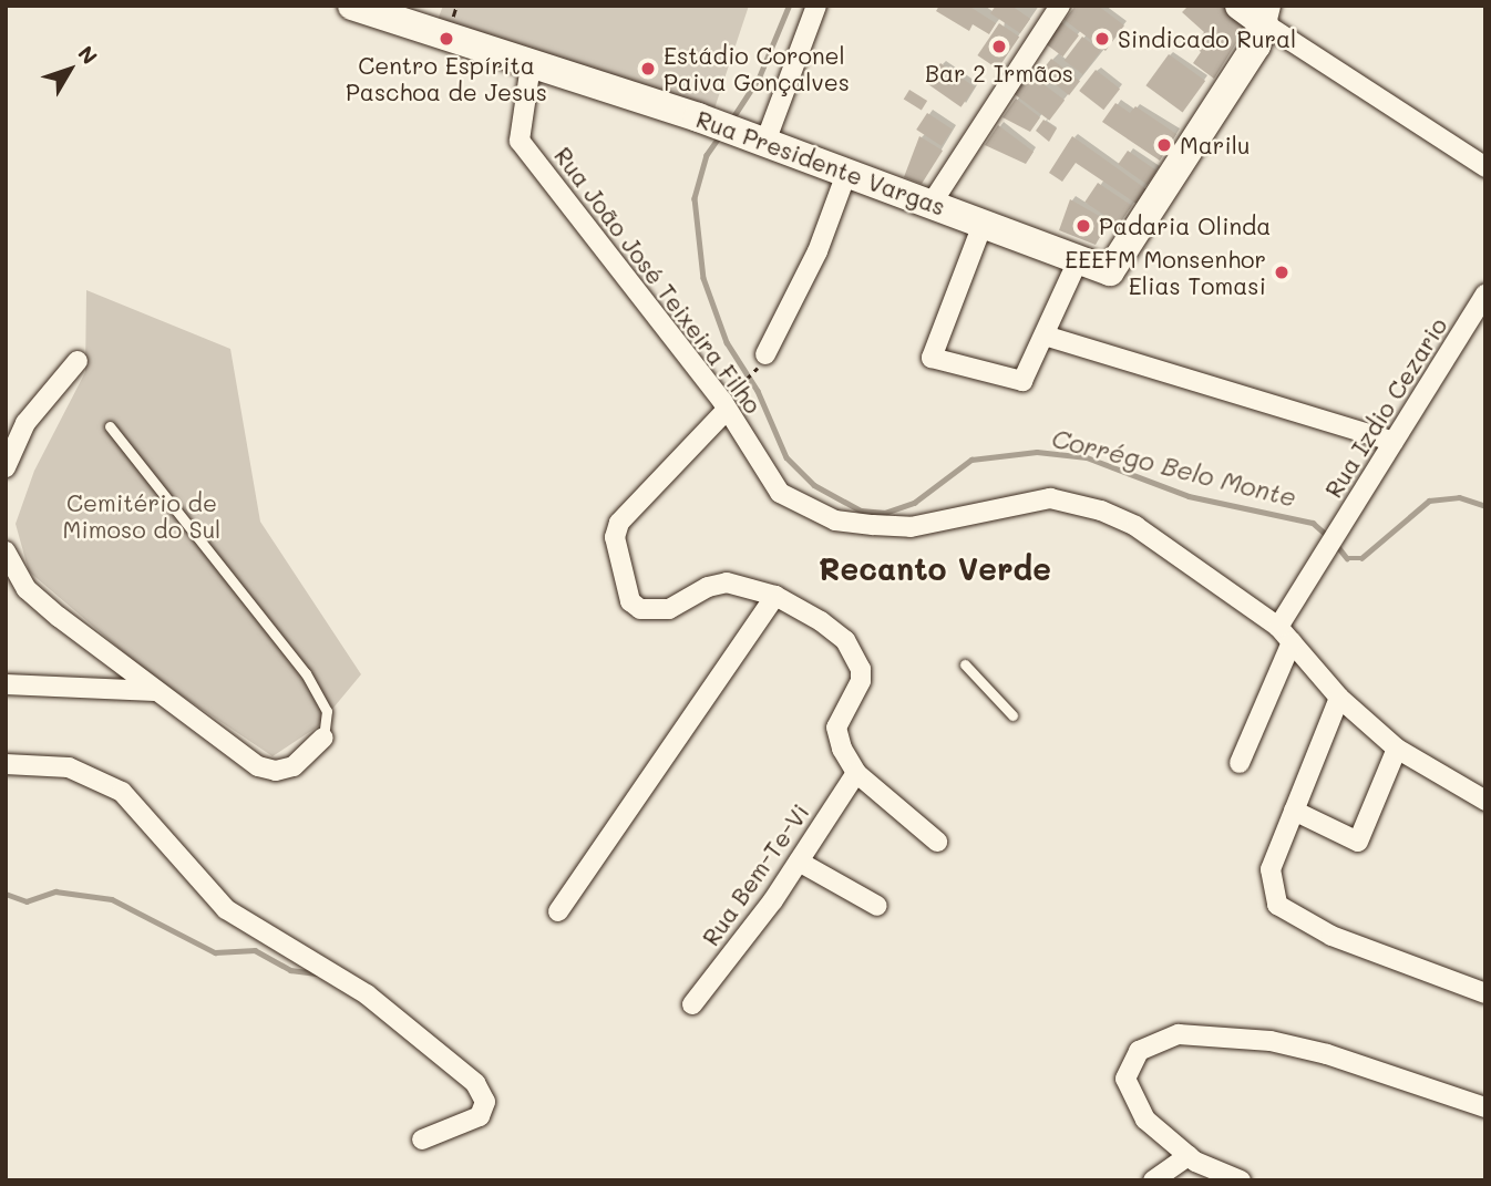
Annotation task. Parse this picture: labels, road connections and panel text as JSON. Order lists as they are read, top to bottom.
{
  "streets": {
    "main road": ["Rua Presidente Vargas"],
    "street": ["Rua João José Teixeira Filho", "Rua Izdio Cezario", "Rua Bem-Te-Vi"]
  },
  "crossings": [
    ["Rua Presidente Vargas", "Rua João José Teixeira Filho"],
    ["Rua João José Teixeira Filho", "Rua Izdio Cezario"]
  ],
  "districts": ["Recanto Verde"],
  "water": ["Corrégo Belo Monte"],
  "parks": ["Cemitério de Mimoso do Sul"],
  "places": [
    "Centro Espírita Paschoa de Jesus",
    "Sindicado Rural",
    "Bar 2 Irmãos",
    "Estádio Coronel Paiva Gonçalves",
    "Marilu",
    "Padaria Olinda",
    "EEEFM Monsenhor Elias Tomasi"
  ],
  "north": "top right"
}
